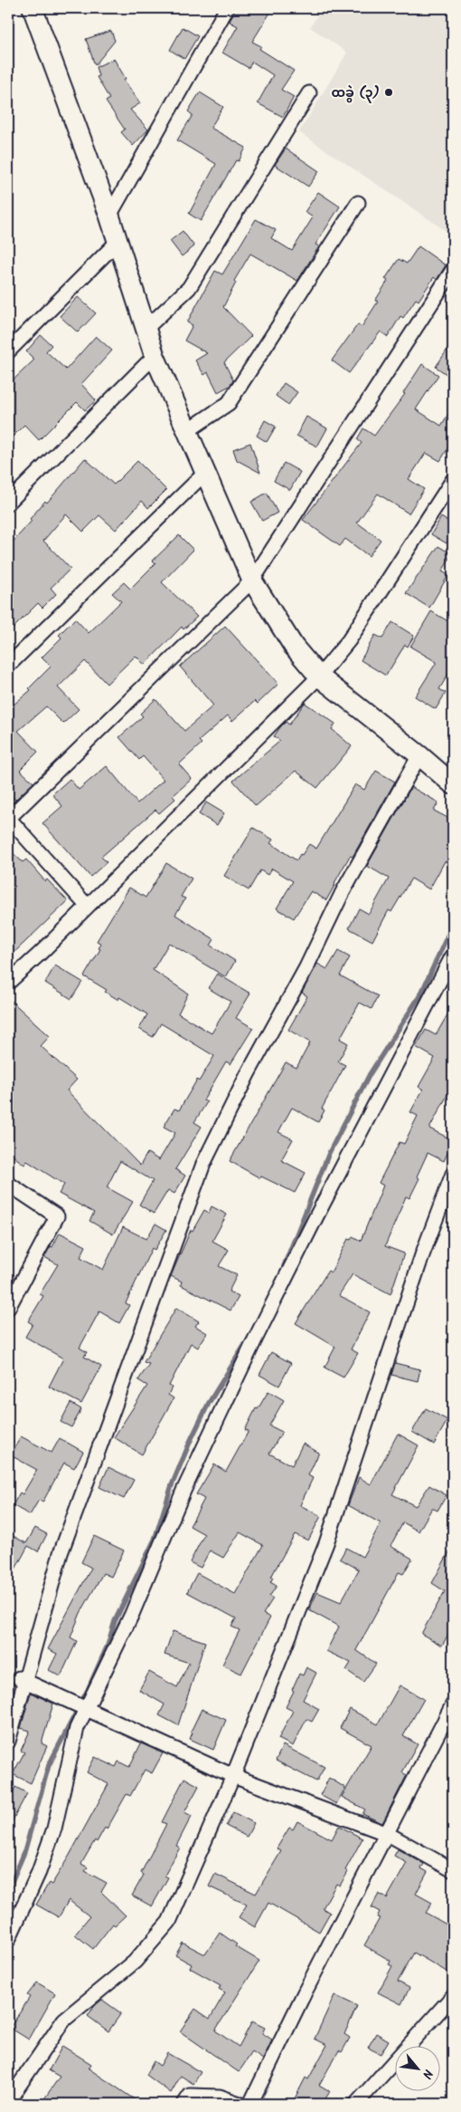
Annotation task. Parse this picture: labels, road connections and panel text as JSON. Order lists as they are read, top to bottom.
{
  "places": ["ထခွဲ (၃)"],
  "north": "bottom right"
}
